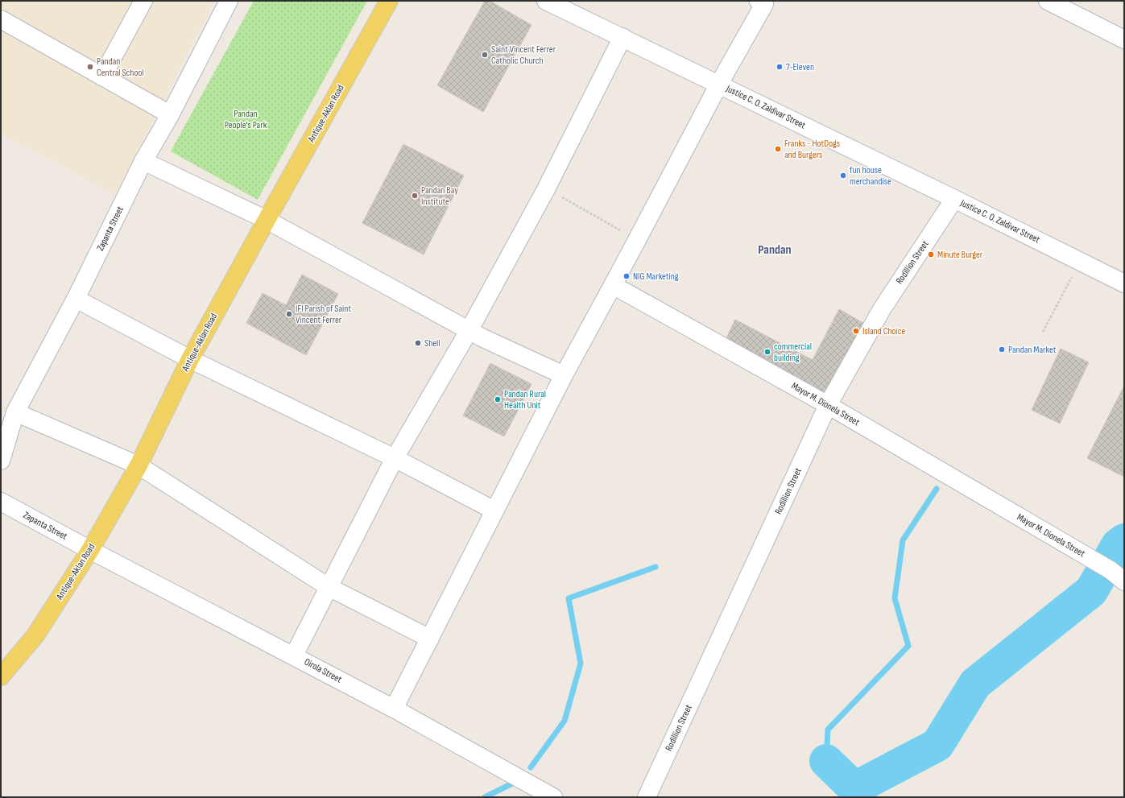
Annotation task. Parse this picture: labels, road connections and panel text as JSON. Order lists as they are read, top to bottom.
{
  "streets": {
    "main road": ["Antique-Aklan Road"],
    "street": [
      "Justice C. O. Zaldivar Street",
      "Zapanta Street",
      "Rodillion Street",
      "Mayor M. Dionela Street",
      "Oirola Street"
    ]
  },
  "crossings": [
    ["Justice C. O. Zaldivar Street", "Rodillion Street"],
    ["Antique-Aklan Road", "Zapanta Street"],
    ["Antique-Aklan Road", "Oirola Street"],
    ["Zapanta Street", "Oirola Street"],
    ["Rodillion Street", "Mayor M. Dionela Street"]
  ],
  "districts": ["Pandan"],
  "parks": ["Pandan People's Park"],
  "places": [
    "Saint Vincent Ferrer Catholic Church",
    "Pandan Central School",
    "7-Eleven",
    "Franks - HotDogs and Burgers",
    "fun house merchandise",
    "Pandan Bay Institute",
    "Minute Burger",
    "NIG Marketing",
    "IFI Parish of Saint Vincent Ferrer",
    "Island Choice",
    "Shell",
    "Pandan Market",
    "commercial building",
    "Pandan Rural Health Unit"
  ]
}
